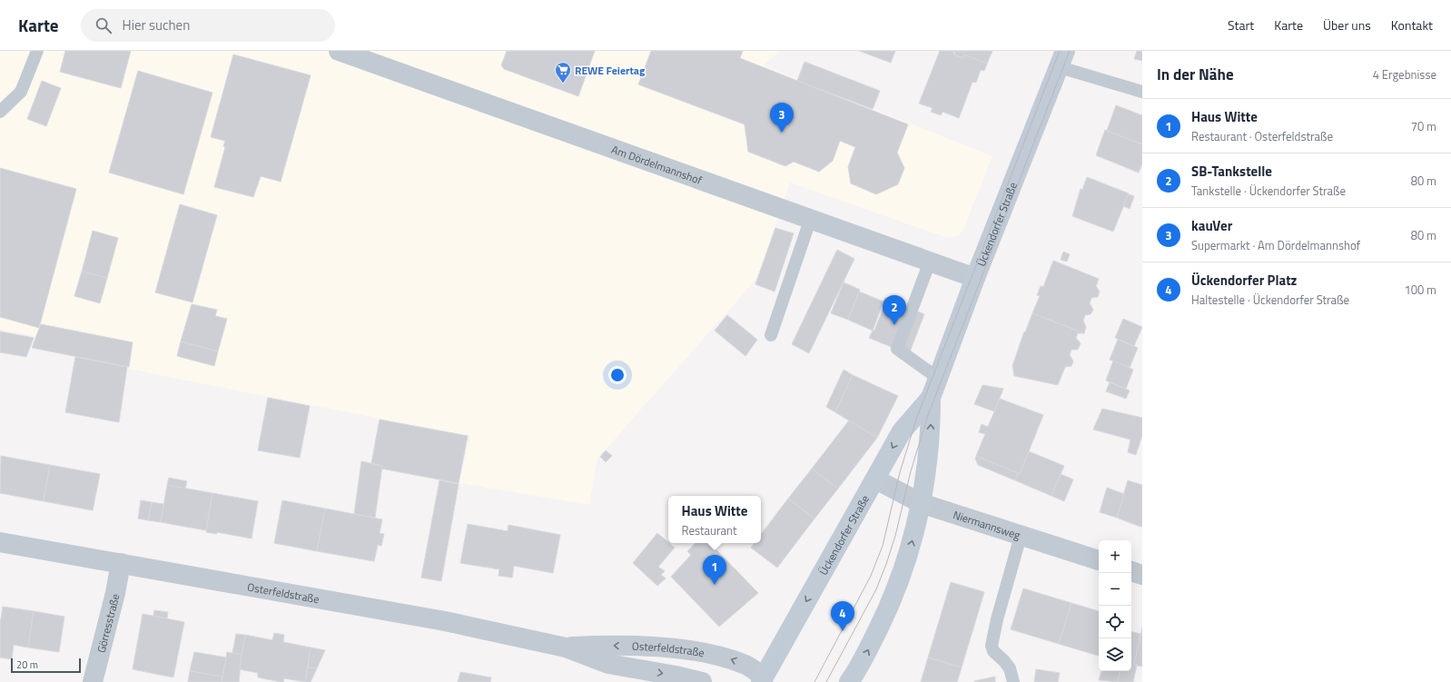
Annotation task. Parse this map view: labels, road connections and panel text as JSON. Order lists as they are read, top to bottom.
{
  "streets": {
    "main road": ["Ückendorfer Straße"],
    "street": [
      "Am Dördelmannshof",
      "Niermannsweg",
      "Osterfeldstraße",
      "Görresstraße"
    ]
  },
  "crossings": [
    ["Am Dördelmannshof", "Ückendorfer Straße"],
    ["Ückendorfer Straße", "Niermannsweg"],
    ["Ückendorfer Straße", "Osterfeldstraße"],
    ["Osterfeldstraße", "Görresstraße"]
  ],
  "places": {
    "supermarket": ["REWE Feiertag"]
  },
  "scale_bar": "20 m",
  "page": {
    "header": "Karte",
    "search": "Hier suchen",
    "nav": [
      "Start",
      "Karte",
      "Über uns",
      "Kontakt"
    ],
    "heading": ["In der Nähe", "4 Ergebnisse"],
    "list": [
      {
        "mark": "1",
        "name": "Haus Witte",
        "note": "Restaurant · Osterfeldstraße",
        "value": "70 m"
      },
      {
        "mark": "2",
        "name": "SB-Tankstelle",
        "note": "Tankstelle · Ückendorfer Straße",
        "value": "80 m"
      },
      {
        "mark": "3",
        "name": "kauVer",
        "note": "Supermarkt · Am Dördelmannshof",
        "value": "80 m"
      },
      {
        "mark": "4",
        "name": "Ückendorfer Platz",
        "note": "Haltestelle · Ückendorfer Straße",
        "value": "100 m"
      }
    ],
    "pins": [
      "3",
      "2",
      "1",
      "4"
    ],
    "popup": ["Haus Witte", "Restaurant"],
    "map_buttons": ["+", "−"],
    "scale": "20 m"
  }
}
